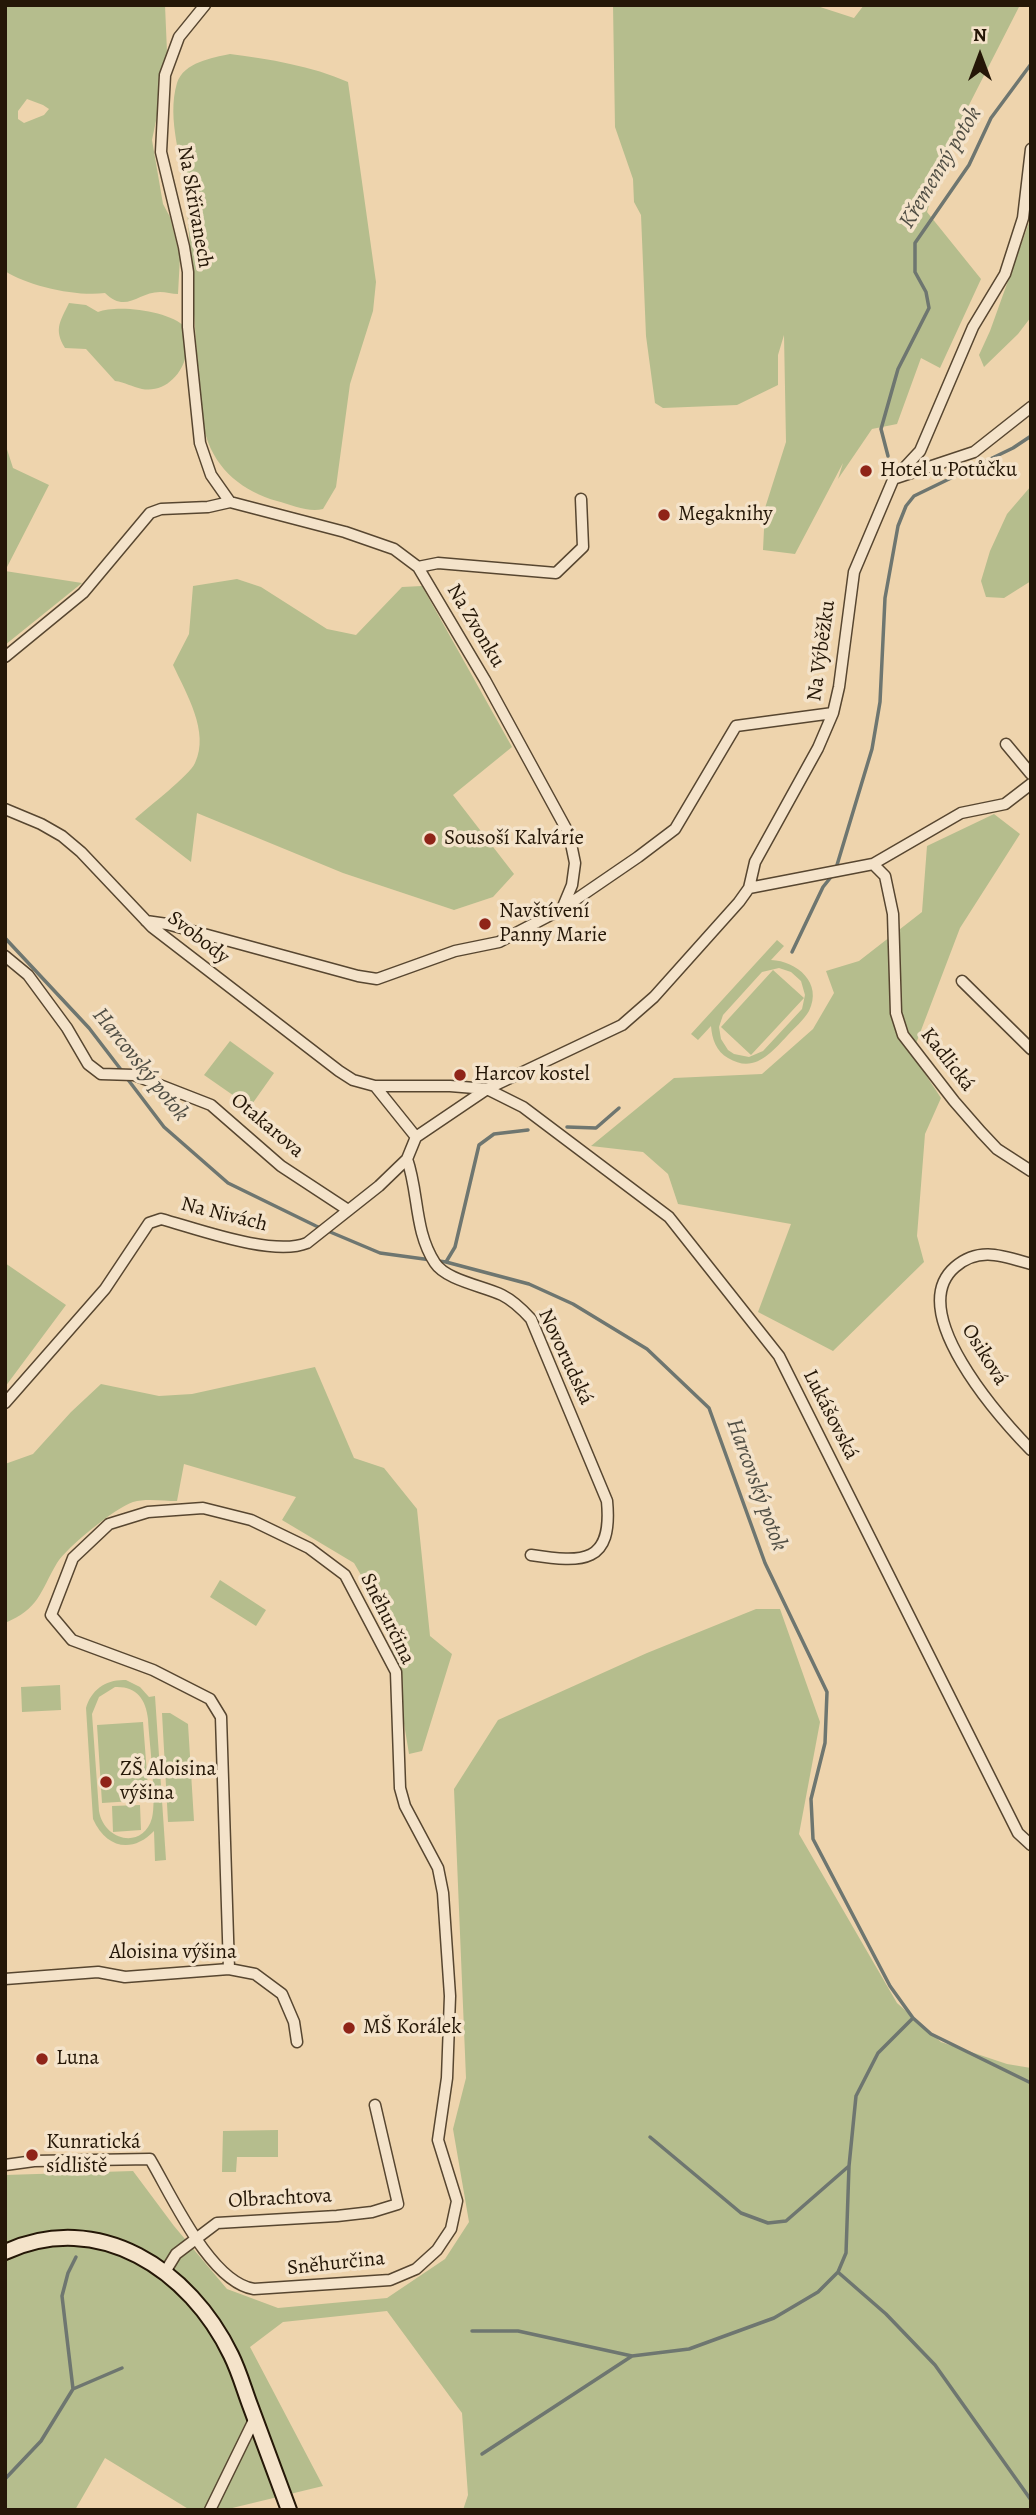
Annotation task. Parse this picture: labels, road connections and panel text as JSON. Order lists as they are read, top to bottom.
{
  "streets": {
    "street": [
      "Na Skřivanech",
      "Na Zvonku",
      "Na Výběžku",
      "Svobody",
      "Kadlická",
      "Otakarova",
      "Na Nivách",
      "Osiková",
      "Novorudská",
      "Lukášovská",
      "Sněhurčina",
      "Aloisina výšina",
      "Olbrachtova"
    ]
  },
  "crossings": [
    ["Na Výběžku", "Svobody"],
    ["Na Výběžku", "Lukášovská"],
    ["Svobody", "Lukášovská"],
    ["Otakarova", "Na Nivách"],
    ["Na Nivách", "Novorudská"],
    ["Sněhurčina", "Aloisina výšina"],
    ["Sněhurčina", "Olbrachtova"]
  ],
  "water": ["Křemenný potok", "Harcovský potok"],
  "places": [
    "Hotel u Potůčku",
    "Megaknihy",
    "Sousoší Kalvárie",
    "Navštívení Panny Marie",
    "Harcov kostel",
    "ZŠ Aloisina výšina",
    "MŠ Korálek",
    "Luna",
    "Kunratická sídliště"
  ],
  "north": "top"
}
